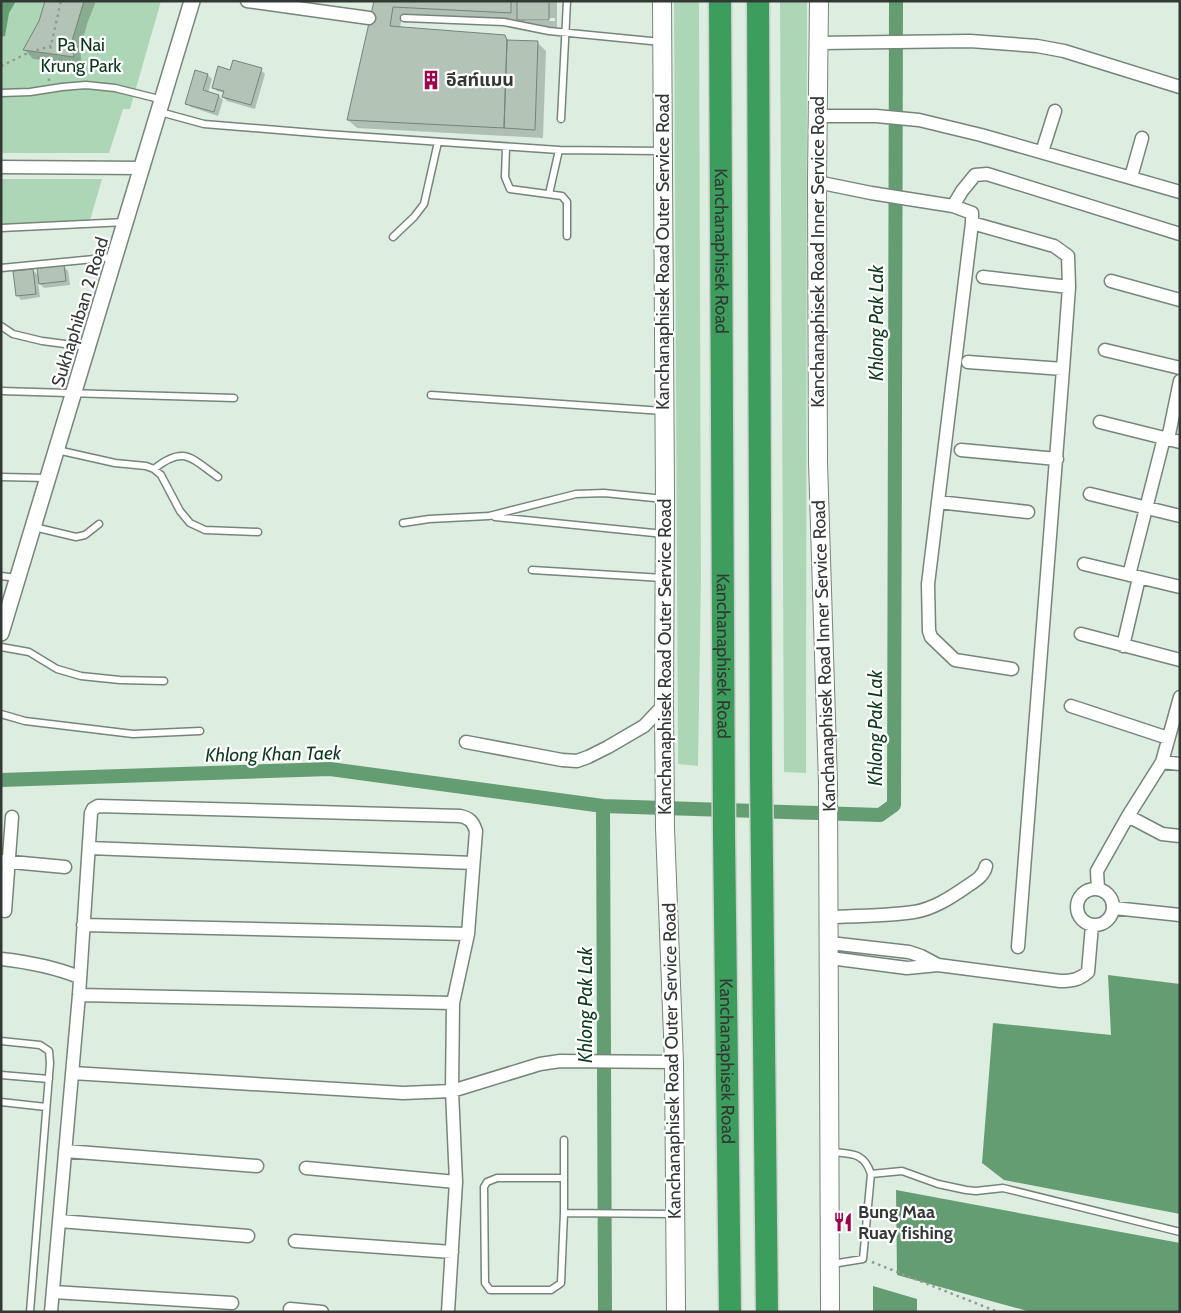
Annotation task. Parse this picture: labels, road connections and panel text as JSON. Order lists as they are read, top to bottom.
{
  "streets": {
    "highway": ["Kanchanaphisek Road"],
    "main road": ["Kanchanaphisek Road Outer Service Road", "Kanchanaphisek Road Inner Service Road"],
    "street": ["Sukhaphiban 2 Road"]
  },
  "water": ["Khlong Pak Lak", "Khlong Khan Taek"],
  "parks": ["Pa Nai Krung Park"],
  "places": {
    "building": ["อีสท์แมน"],
    "restaurant": ["Bung Maa Ruay fishing"]
  }
}
